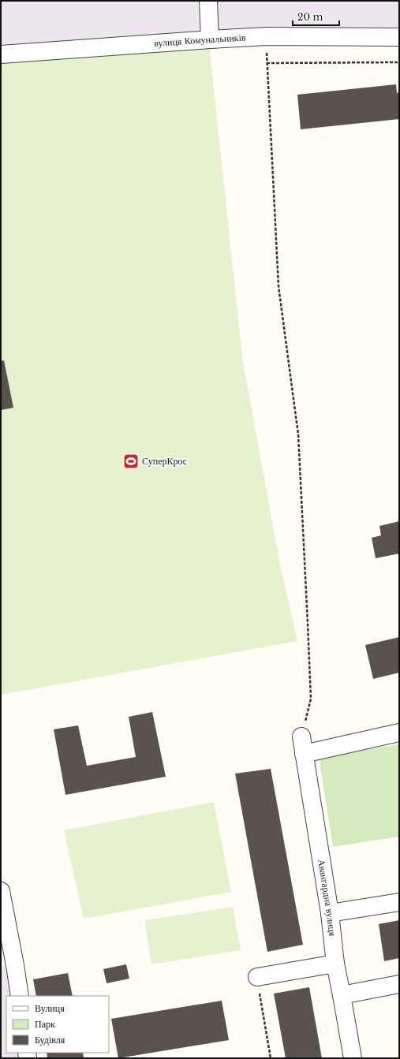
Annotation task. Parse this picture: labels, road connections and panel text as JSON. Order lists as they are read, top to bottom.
{
  "streets": {
    "street": ["вулиця Комунальників", "Авангардна вулиця"]
  },
  "places": {
    "sports": ["СуперКрос"]
  },
  "legend": ["Вулиця", "Парк", "Будівля"],
  "scale_bar": "20 m"
}
